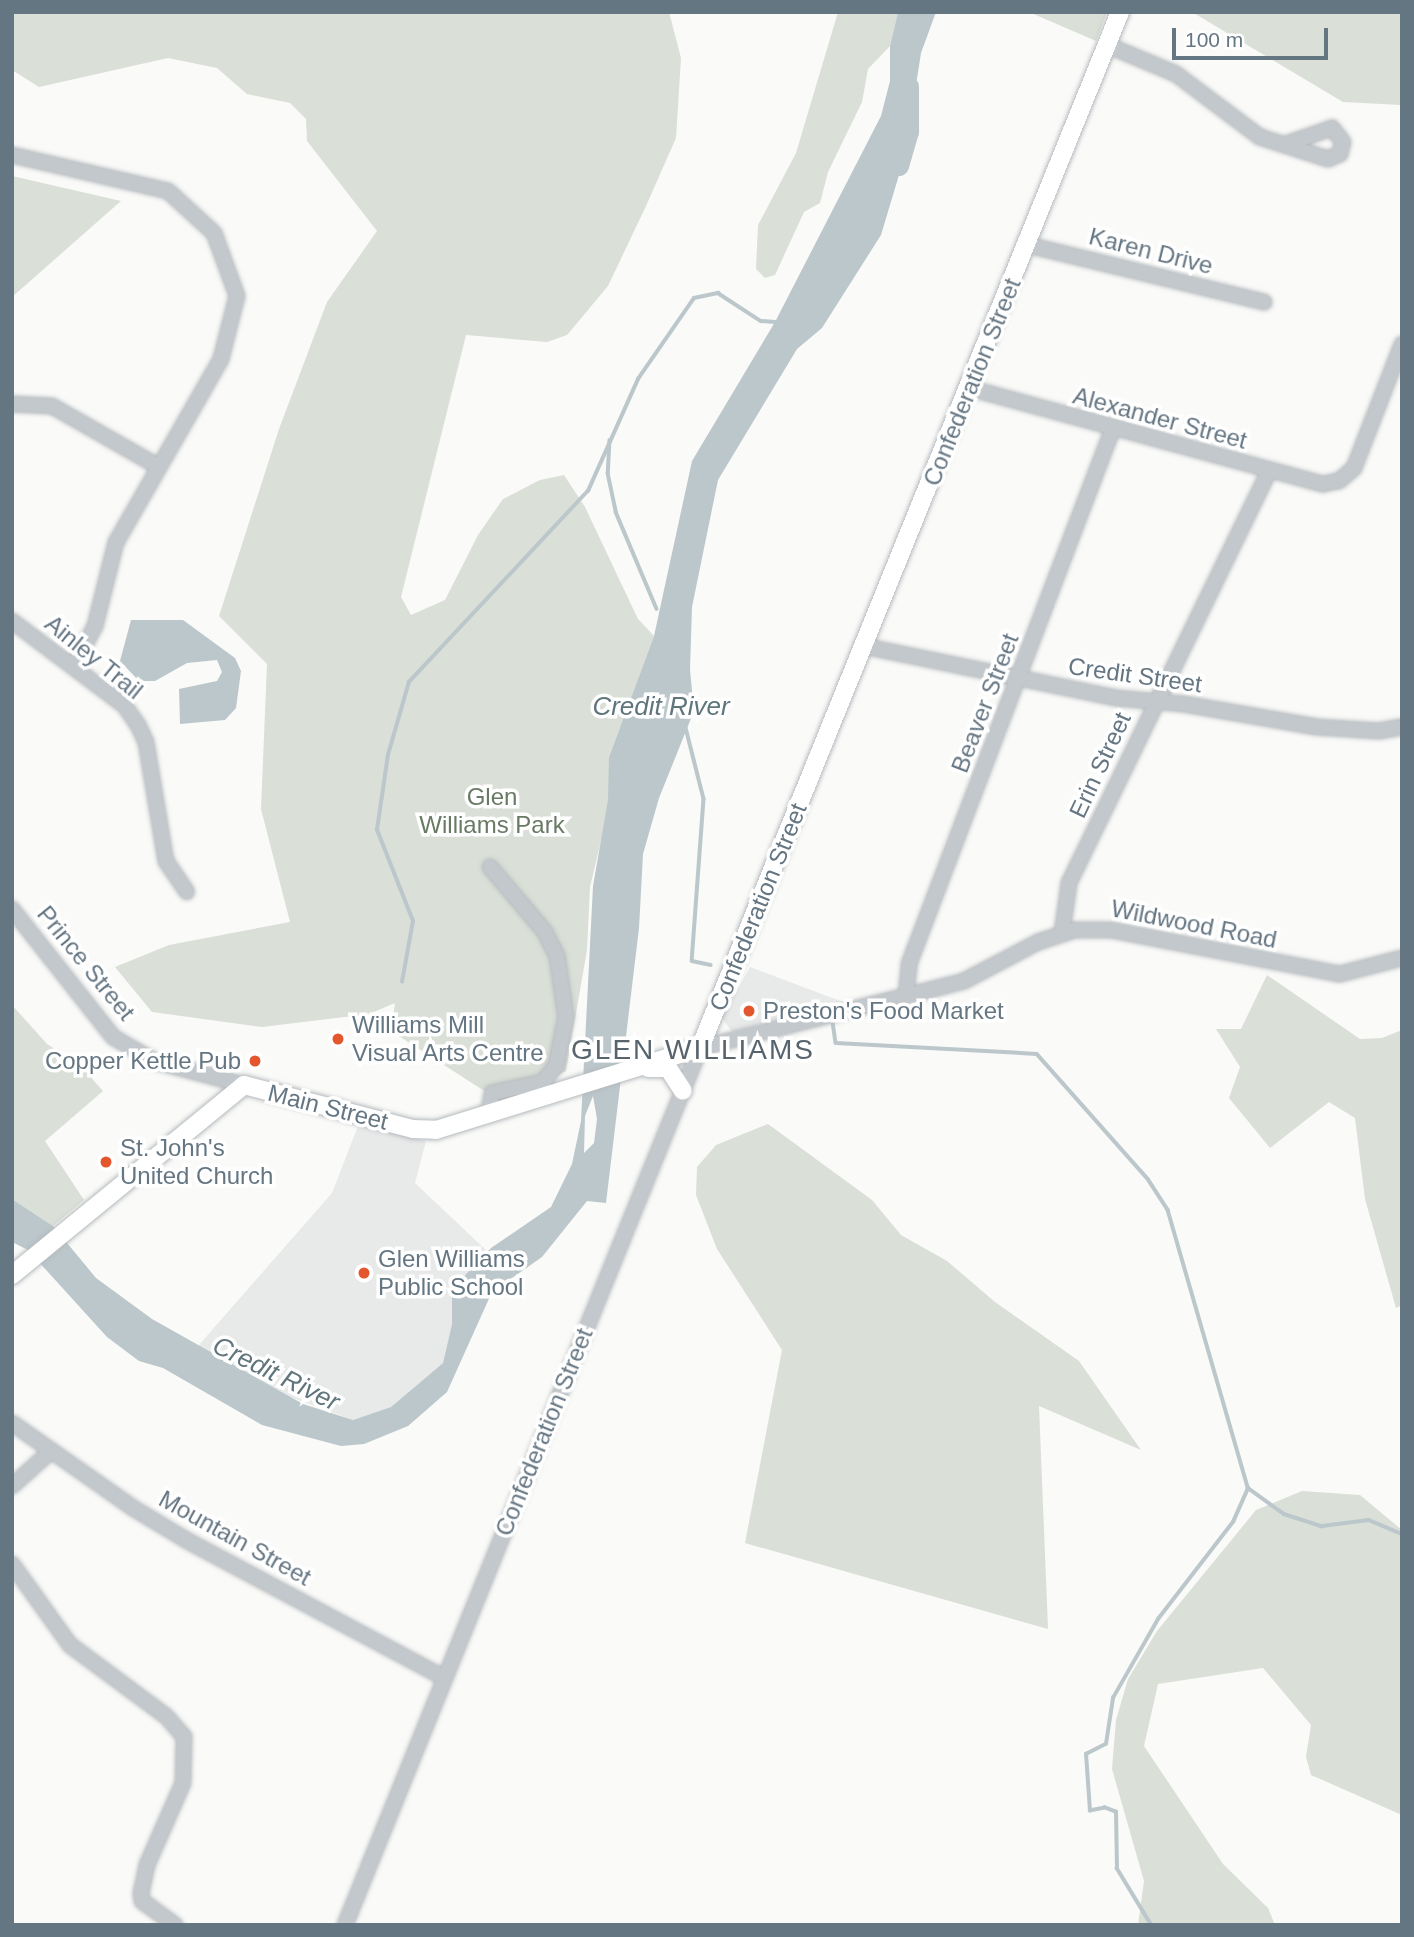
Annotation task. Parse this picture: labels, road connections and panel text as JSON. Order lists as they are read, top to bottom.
{
  "streets": {
    "main road": ["Confederation Street", "Main Street"],
    "street": [
      "Karen Drive",
      "Alexander Street",
      "Ainley Trail",
      "Credit Street",
      "Beaver Street",
      "Erin Street",
      "Wildwood Road",
      "Prince Street",
      "Mountain Street"
    ]
  },
  "crossings": [
    ["Karen Drive", "Confederation Street"],
    ["Confederation Street", "Alexander Street"],
    ["Confederation Street", "Credit Street"],
    ["Confederation Street", "Wildwood Road"],
    ["Confederation Street", "Main Street"],
    ["Confederation Street", "Mountain Street"],
    ["Alexander Street", "Beaver Street"],
    ["Alexander Street", "Erin Street"],
    ["Credit Street", "Beaver Street"],
    ["Credit Street", "Erin Street"],
    ["Beaver Street", "Wildwood Road"],
    ["Erin Street", "Wildwood Road"],
    ["Wildwood Road", "Main Street"],
    ["Prince Street", "Main Street"]
  ],
  "districts": ["GLEN WILLIAMS"],
  "water": ["Credit River"],
  "parks": ["Glen Williams Park"],
  "places": [
    "Preston's Food Market",
    "Williams Mill Visual Arts Centre",
    "Copper Kettle Pub",
    "St. John's United Church",
    "Glen Williams Public School"
  ],
  "scale_bar": "100 m"
}
